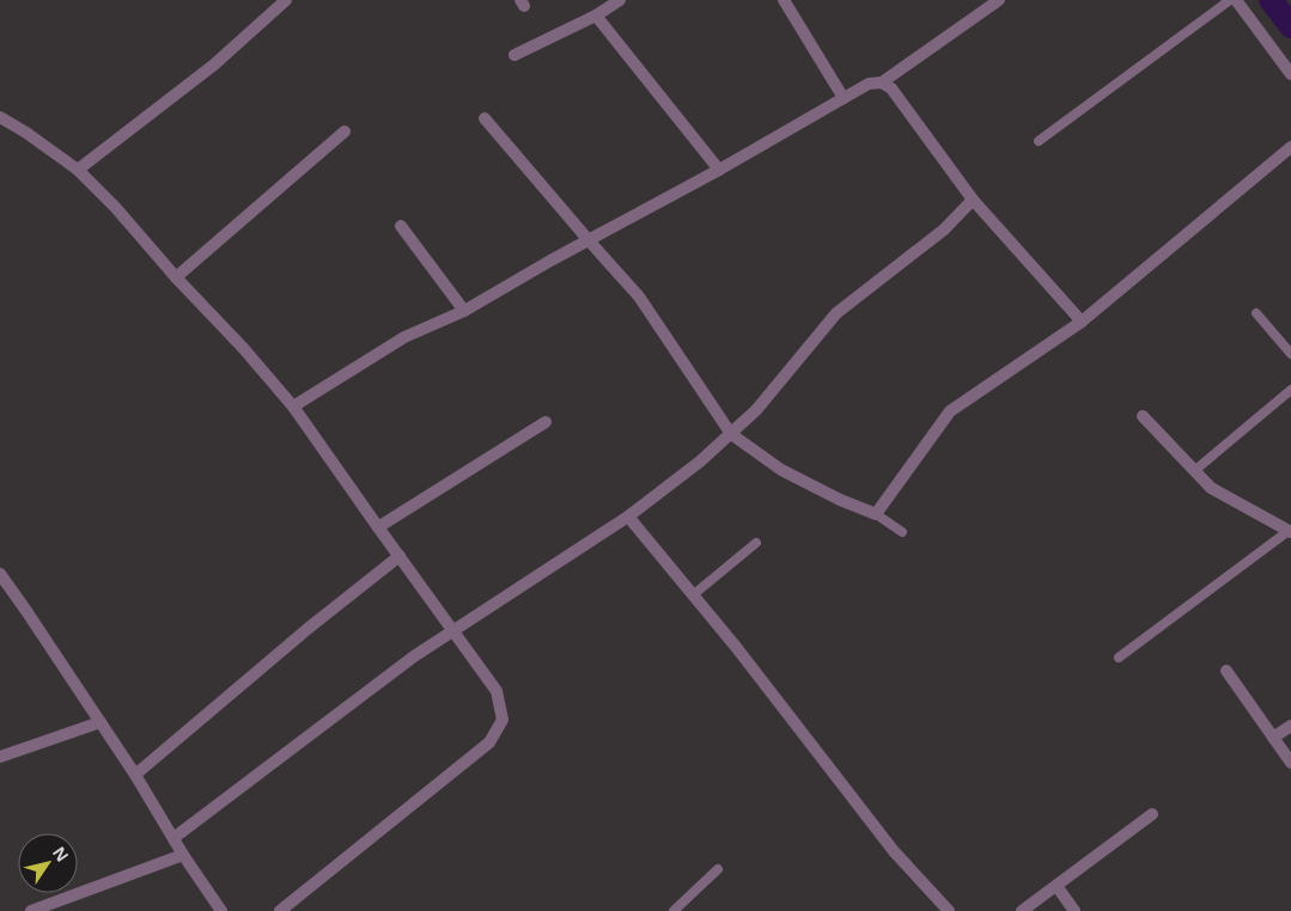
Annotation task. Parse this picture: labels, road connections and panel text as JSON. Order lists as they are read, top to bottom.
{
  "north": "top right"
}
